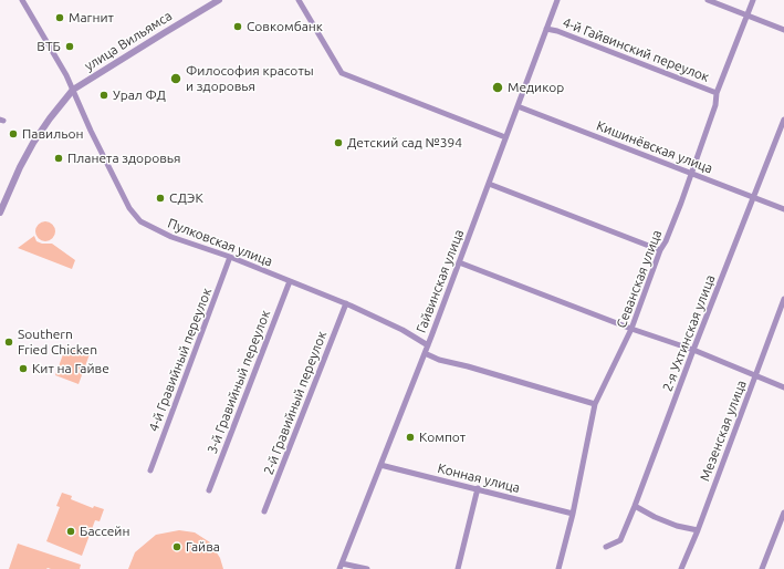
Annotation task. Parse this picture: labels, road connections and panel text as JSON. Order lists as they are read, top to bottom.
{
  "streets": {
    "street": [
      "улица Вильямса",
      "4-й Гайвинский переулок",
      "Кишинёвская улица",
      "Пулковская улица",
      "Севанская улица",
      "Гайвинская улица",
      "2-я Ухтинская улица",
      "4-й Гравийный переулок",
      "3-й Гравийный переулок",
      "2-й Гравийный переулок",
      "Мезенская улица",
      "Конная улица"
    ]
  },
  "crossings": [
    ["улица Вильямса", "Пулковская улица"],
    ["4-й Гайвинский переулок", "Севанская улица"],
    ["4-й Гайвинский переулок", "Гайвинская улица"],
    ["Кишинёвская улица", "Севанская улица"],
    ["Кишинёвская улица", "Гайвинская улица"],
    ["Кишинёвская улица", "2-я Ухтинская улица"],
    ["Пулковская улица", "Гайвинская улица"],
    ["Пулковская улица", "4-й Гравийный переулок"],
    ["Пулковская улица", "3-й Гравийный переулок"],
    ["Пулковская улица", "2-й Гравийный переулок"],
    ["Севанская улица", "Конная улица"],
    ["Гайвинская улица", "Конная улица"]
  ],
  "places": [
    "Магнит",
    "Совкомбанк",
    "ВТБ",
    "Философия красоты и здоровья",
    "Медикор",
    "Урал ФД",
    "Павильон",
    "Детский сад №394",
    "Планета здоровья",
    "СДЭК",
    "Southern Fried Chicken",
    "Кит на Гайве",
    "Компот",
    "Бассейн",
    "Гайва"
  ]
}
